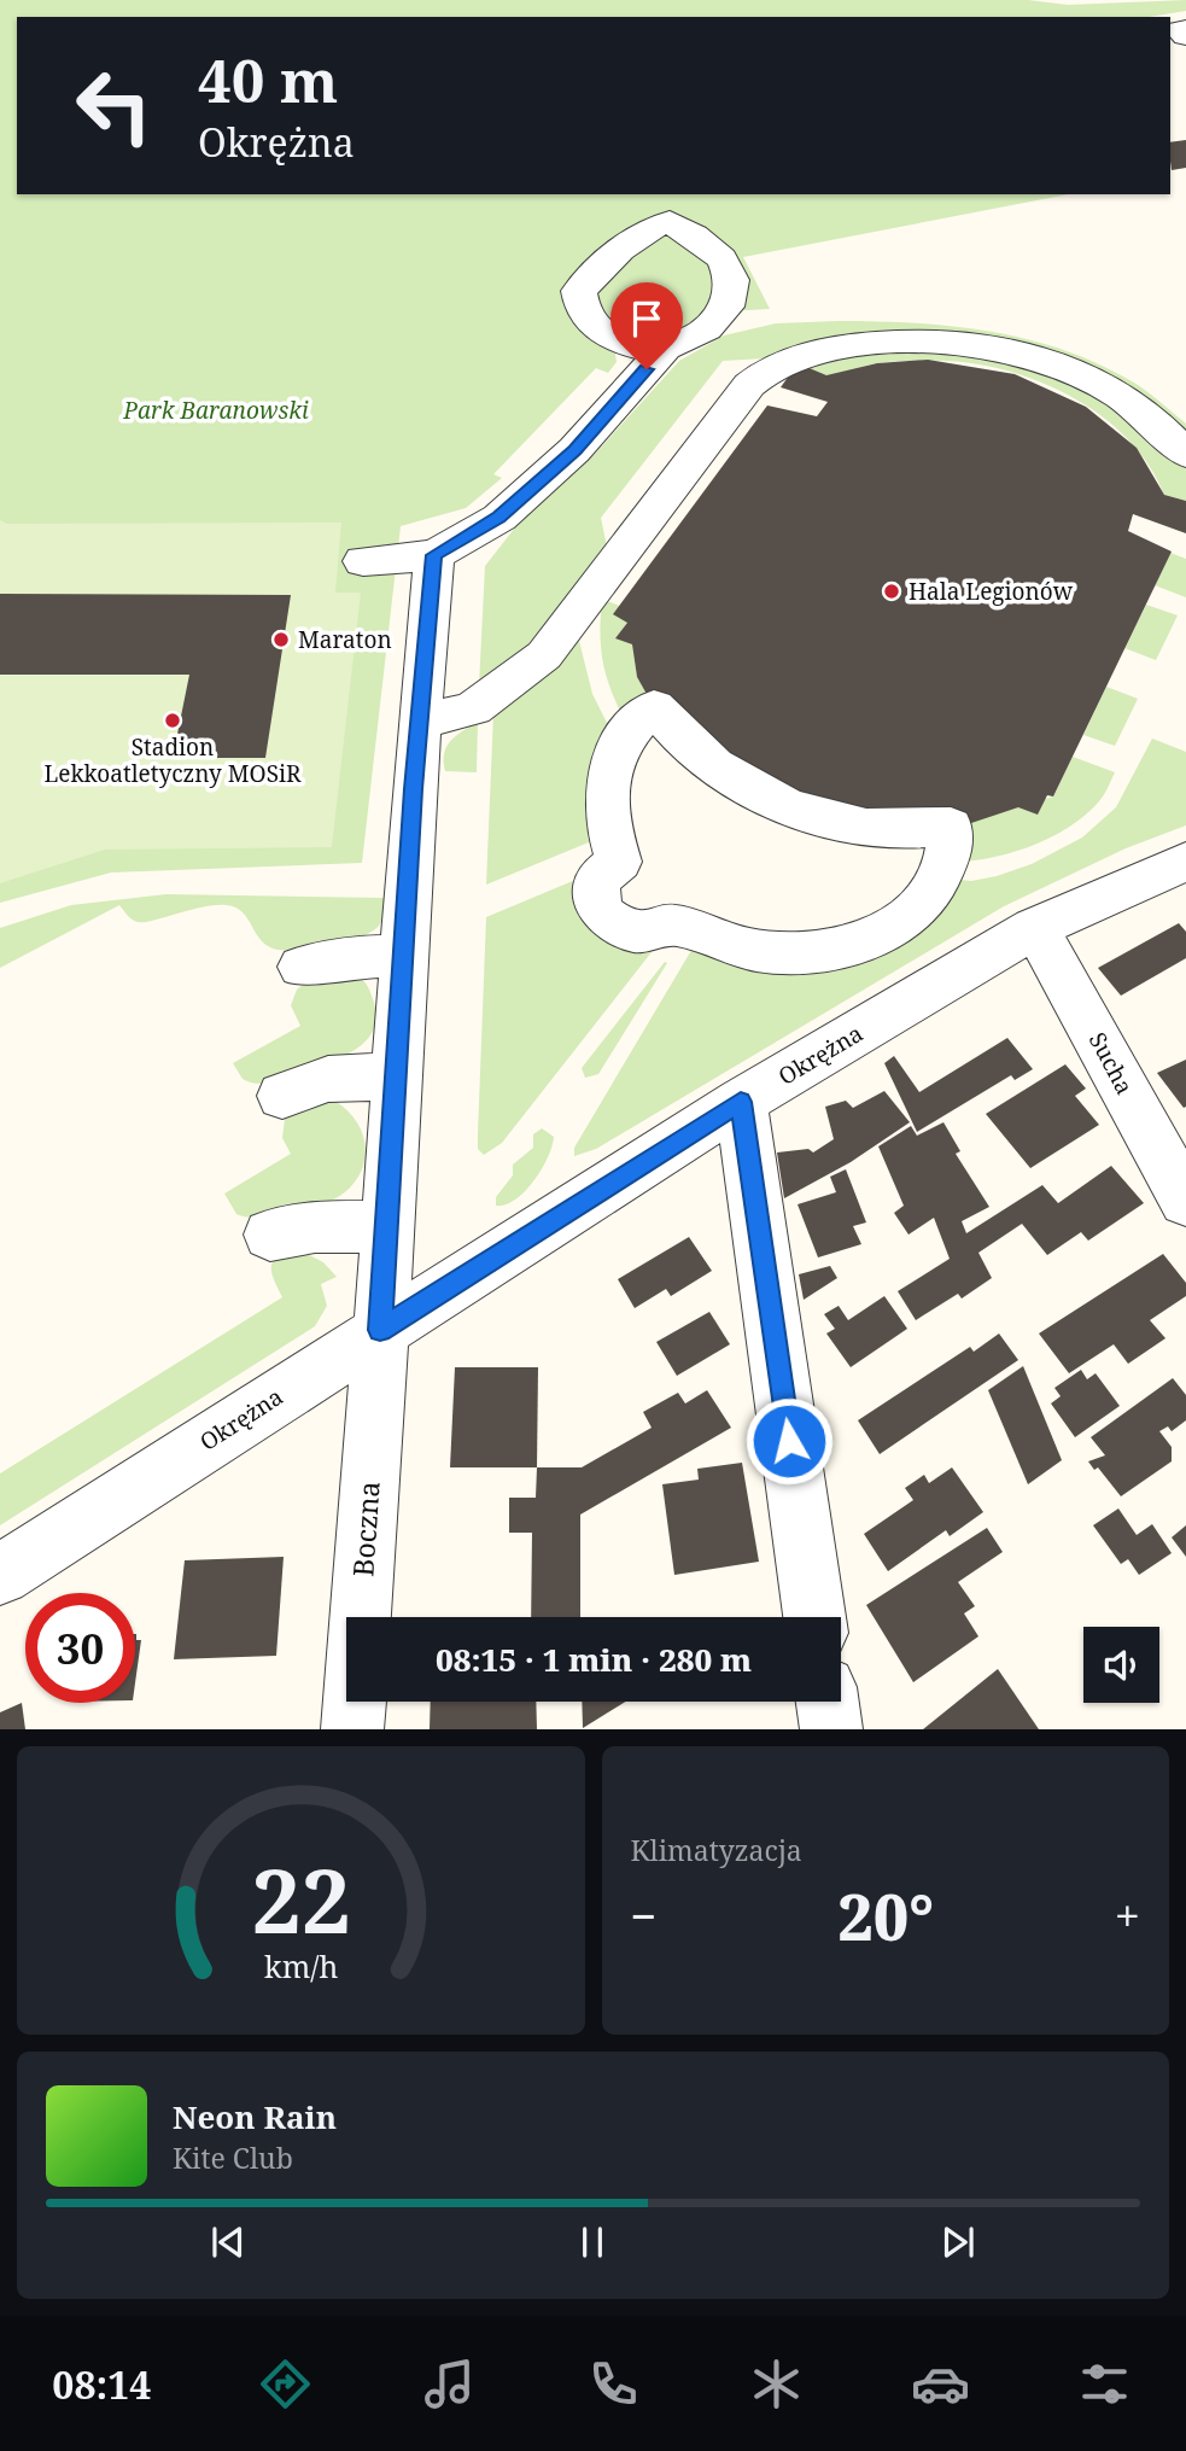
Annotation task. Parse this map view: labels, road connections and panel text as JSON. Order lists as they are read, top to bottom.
{
  "streets": {
    "street": ["Okrężna", "Sucha", "Boczna"]
  },
  "crossings": [
    ["Okrężna", "Sucha"],
    ["Okrężna", "Boczna"]
  ],
  "parks": ["Park Baranowski"],
  "places": ["Hala Legionów", "Maraton", "Stadion Lekkoatletyczny MOSiR"],
  "page": {
    "turn": ["40 m", "Okrężna"],
    "limit": "30",
    "trip": "08:15 · 1 min · 280 m",
    "tile": "Klimatyzacja",
    "heat": ["−", "20°", "+"],
    "song": ["Neon Rain", "Kite Club"],
    "tabs": "08:14",
    "gauge": ["22", "km/h"]
  }
}
